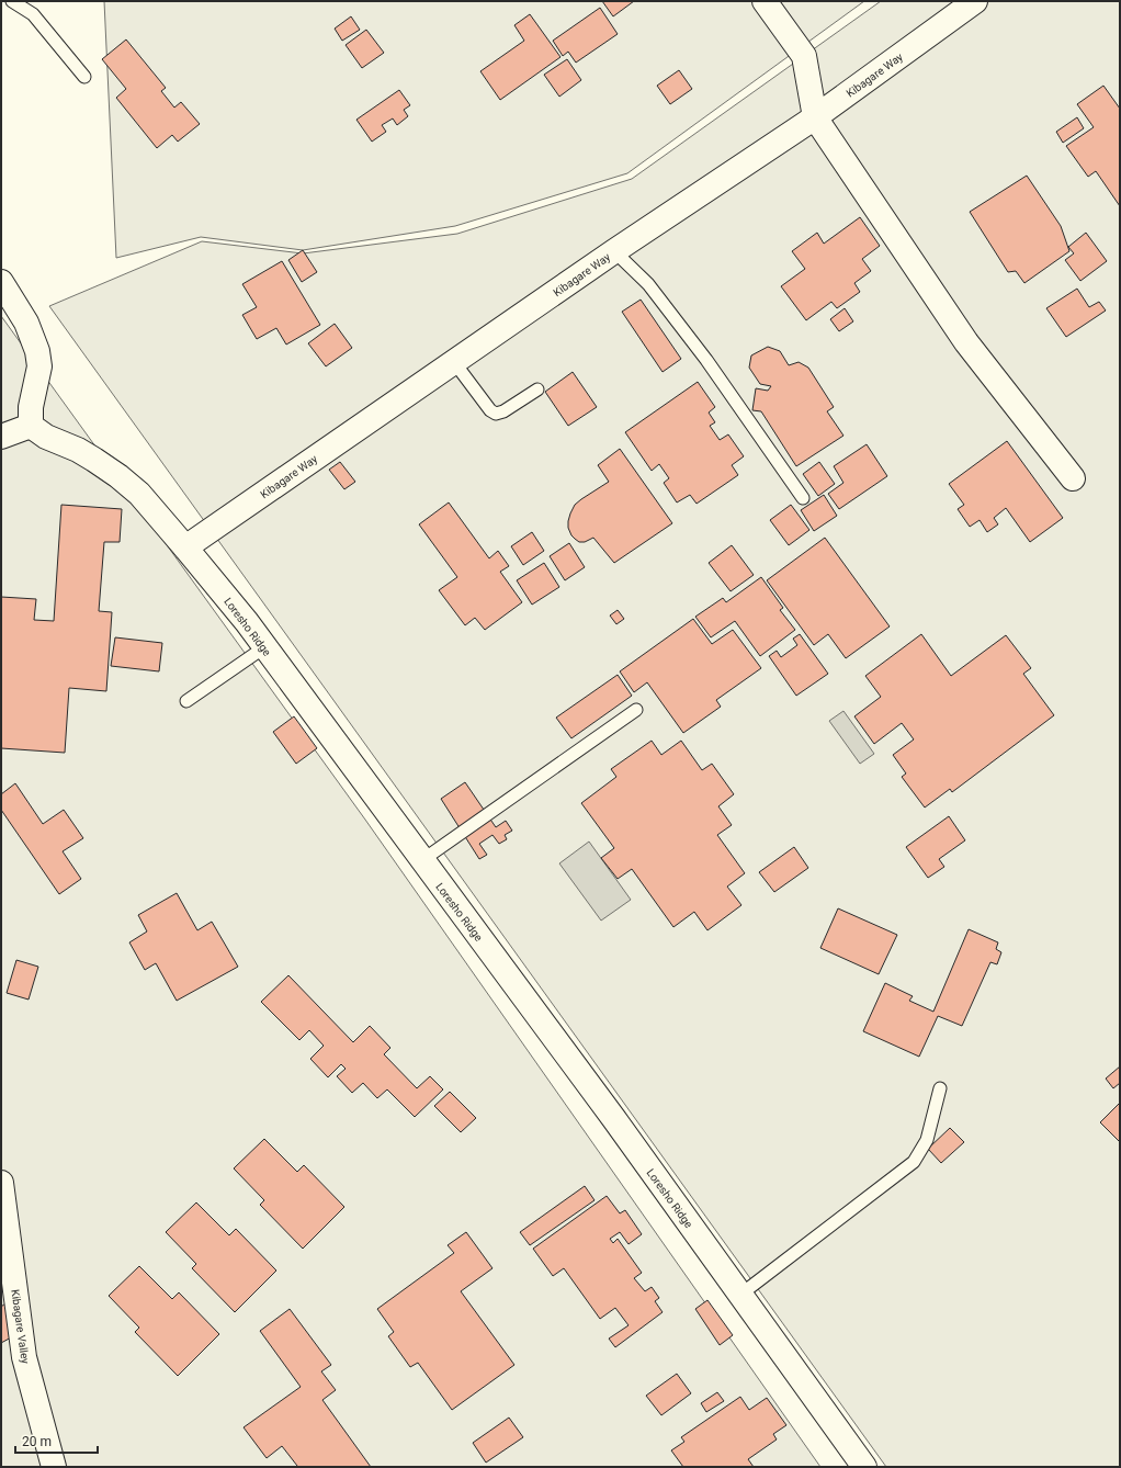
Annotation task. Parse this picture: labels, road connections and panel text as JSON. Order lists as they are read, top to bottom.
{
  "streets": {
    "street": ["Kibagare Way", "Loresho Ridge", "Kibagare Valley"]
  },
  "crossings": [
    ["Kibagare Way", "Loresho Ridge"]
  ],
  "scale_bar": "20 m"
}
